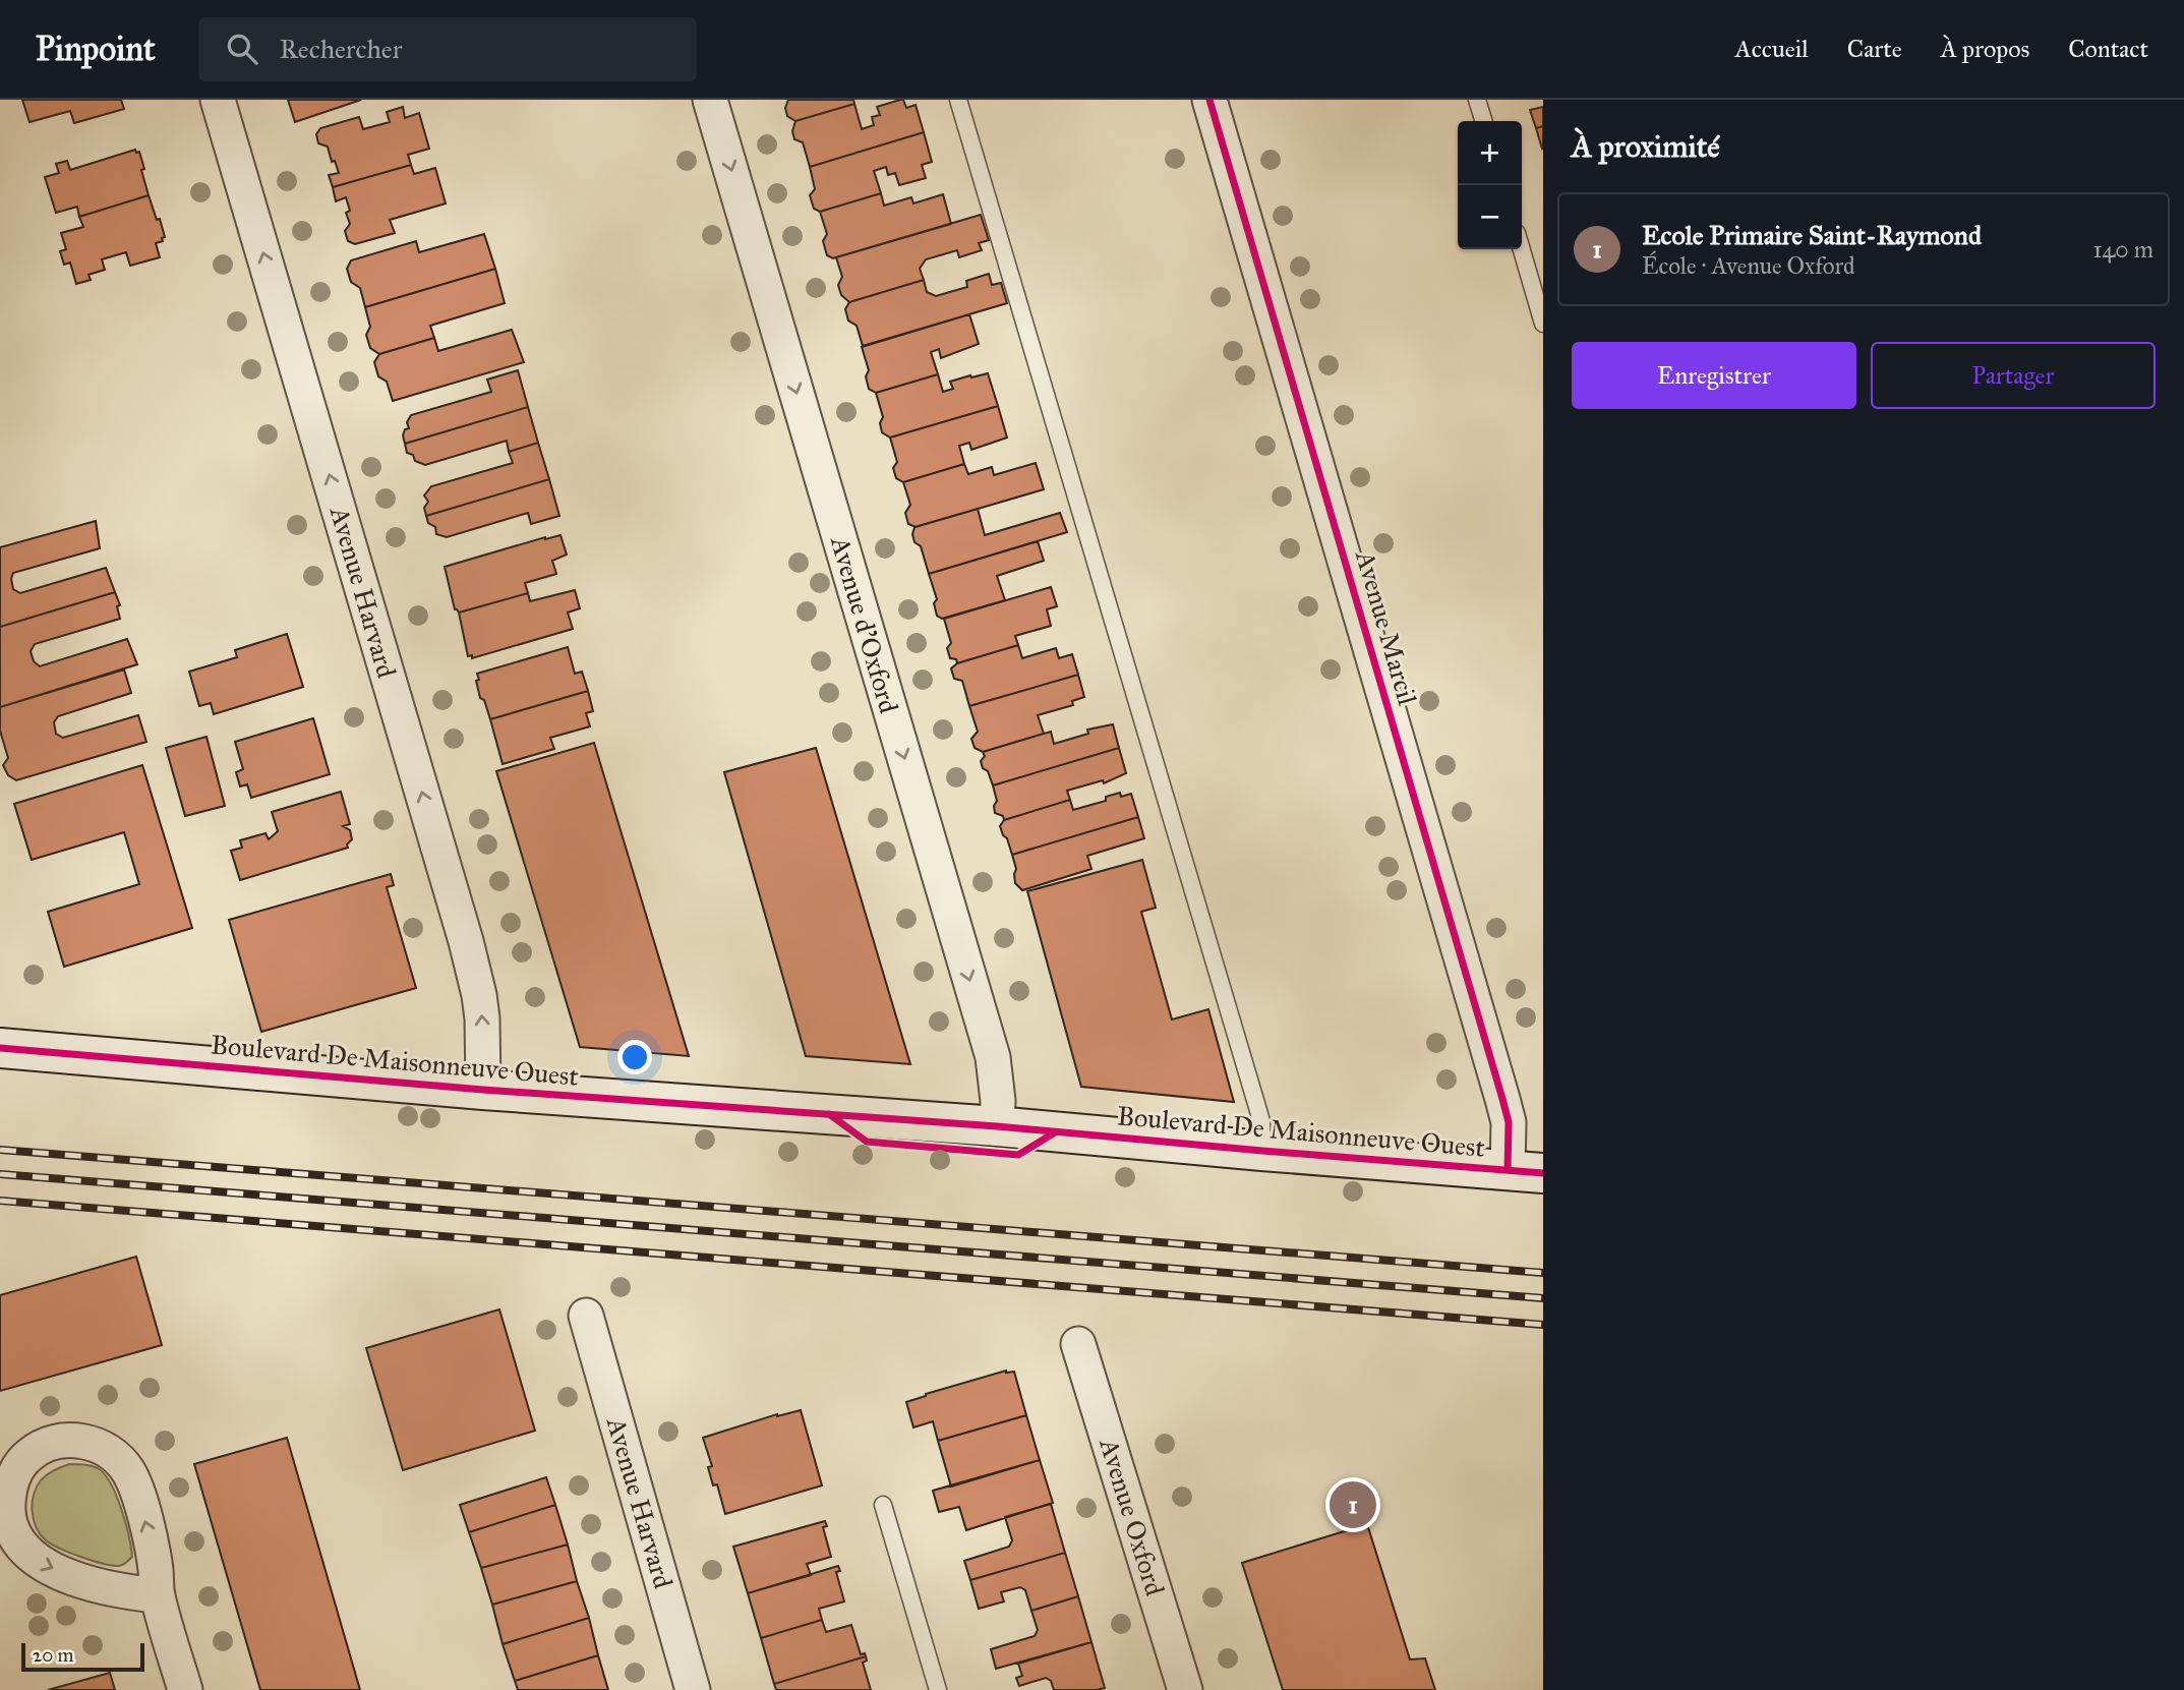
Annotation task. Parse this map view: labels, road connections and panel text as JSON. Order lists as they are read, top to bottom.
{
  "streets": {
    "street": [
      "Avenue Harvard",
      "Avenue d'Oxford",
      "Avenue Marcil",
      "Boulevard De Maisonneuve Ouest",
      "Avenue Oxford"
    ]
  },
  "crossings": [
    ["Avenue Harvard", "Boulevard De Maisonneuve Ouest"],
    ["Avenue d'Oxford", "Boulevard De Maisonneuve Ouest"],
    ["Avenue Marcil", "Boulevard De Maisonneuve Ouest"]
  ],
  "one_way": ["Avenue Harvard", "Avenue d'Oxford"],
  "scale_bar": "20 m",
  "page": {
    "header": "Pinpoint",
    "search": "Rechercher",
    "nav": [
      "Accueil",
      "Carte",
      "À propos",
      "Contact"
    ],
    "heading": "À proximité",
    "map_buttons": ["+", "−"],
    "list": [
      {
        "mark": "1",
        "name": "Ecole Primaire Saint-Raymond",
        "note": "École · Avenue Oxford",
        "value": "140 m"
      }
    ],
    "buttons": ["Enregistrer", "Partager"],
    "pins": "1",
    "scale": "20 m"
  }
}
